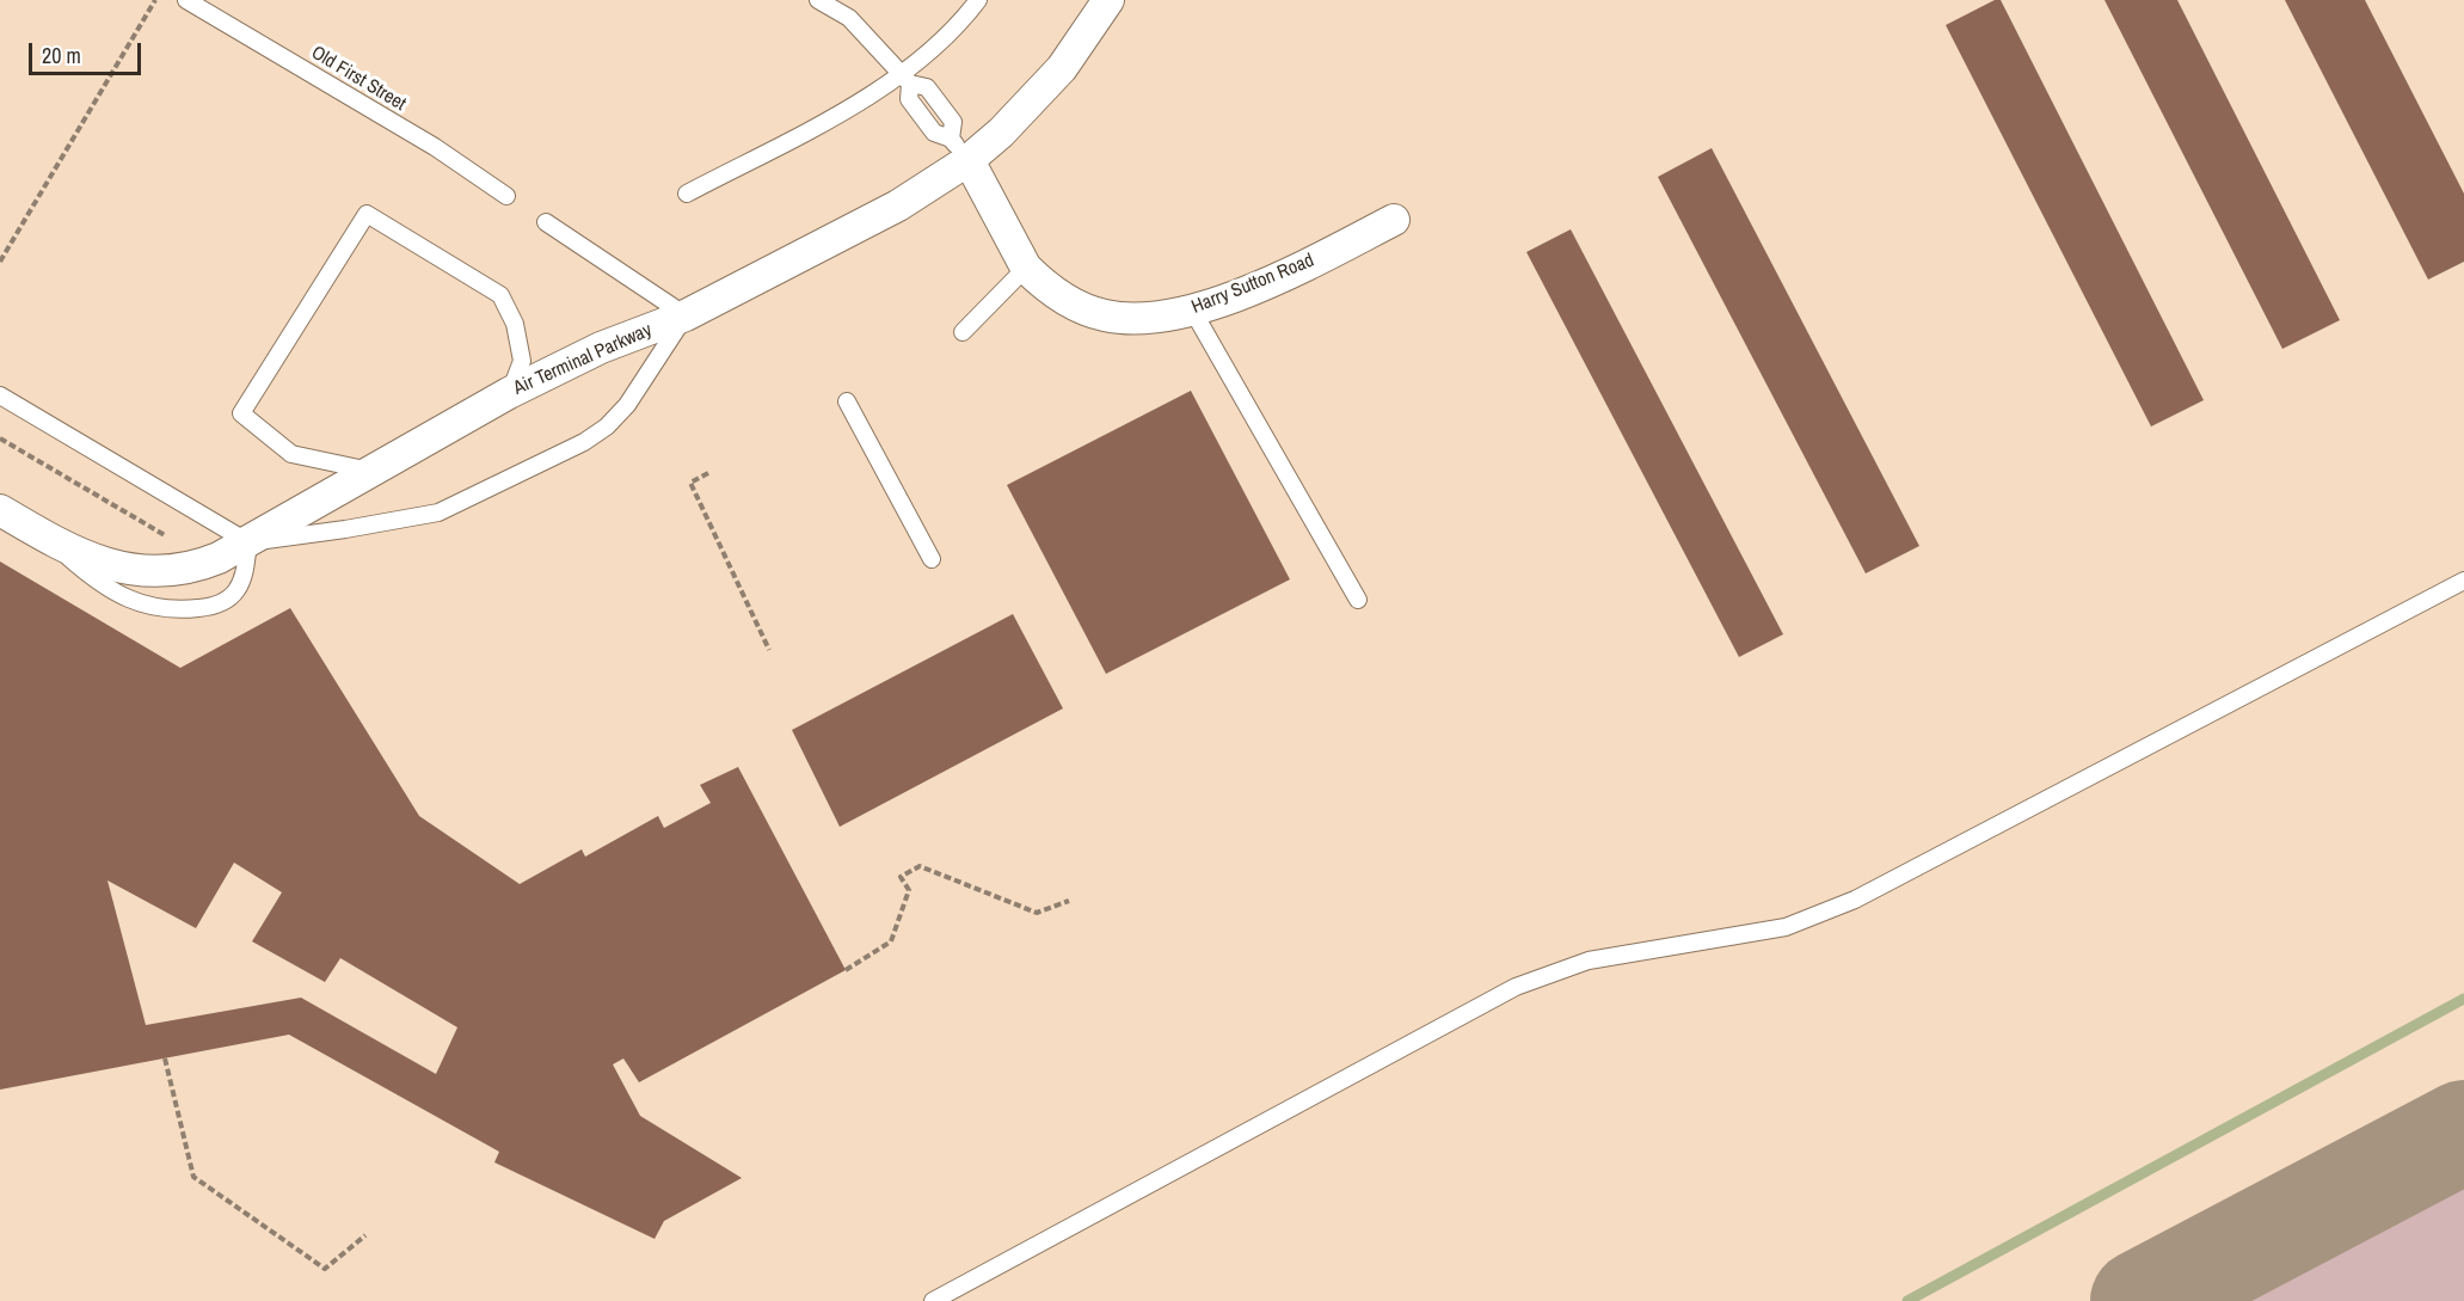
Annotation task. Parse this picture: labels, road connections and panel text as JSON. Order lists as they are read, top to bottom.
{
  "streets": {
    "street": ["Harry Sutton Road", "Air Terminal Parkway"],
    "lane": ["Old First Street"]
  },
  "crossings": [
    ["Harry Sutton Road", "Air Terminal Parkway"]
  ],
  "scale_bar": "20 m"
}
